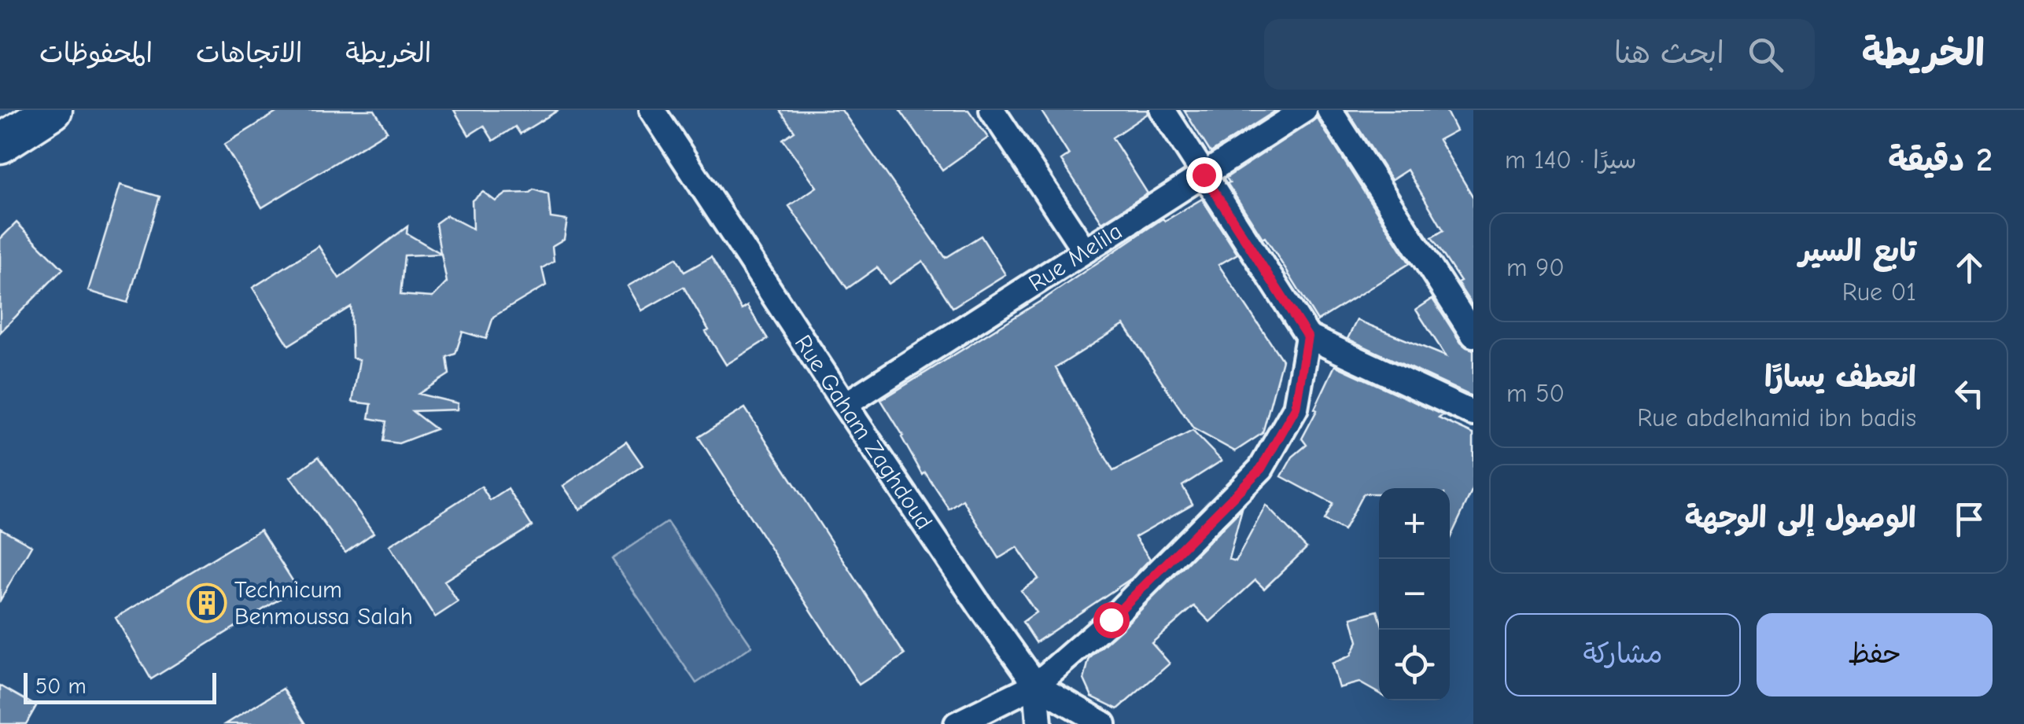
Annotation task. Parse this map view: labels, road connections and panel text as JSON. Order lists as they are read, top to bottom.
{
  "streets": {
    "street": ["Rue Melila", "Rue Gaham Zaghdoud"]
  },
  "crossings": [
    ["Rue Melila", "Rue Gaham Zaghdoud"]
  ],
  "places": {
    "building": ["Technicum Benmoussa Salah"]
  },
  "scale_bar": "50 m",
  "page": {
    "header": "الخريطة",
    "search": "ابحث هنا",
    "nav": ["الخريطة", "الاتجاهات", "المحفوظات"],
    "heading": ["2 دقيقة", "سيرًا · 140 m"],
    "list": [
      ["تابع السير", "Rue 01", "90 m"],
      ["انعطف يسارًا", "Rue abdelhamid ibn badis", "50 m"],
      "الوصول إلى الوجهة"
    ],
    "map_buttons": ["+", "−"],
    "buttons": ["حفظ", "مشاركة"],
    "scale": "50 m"
  }
}
